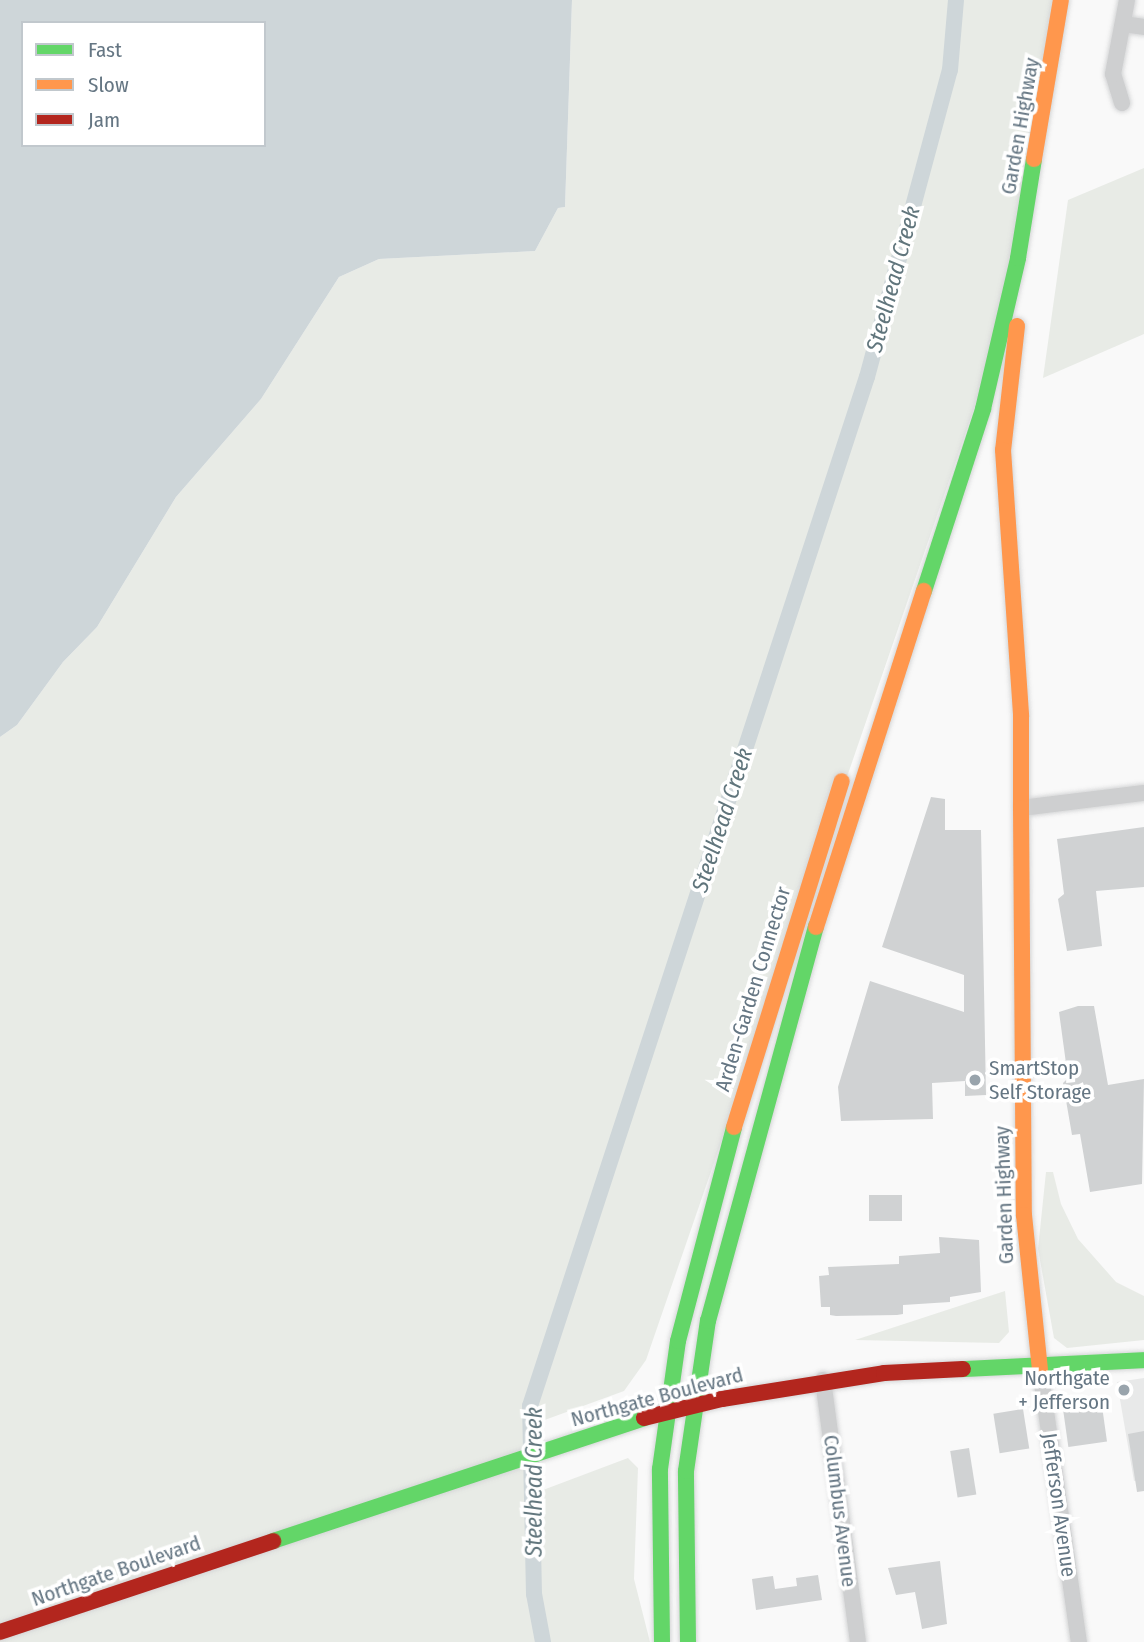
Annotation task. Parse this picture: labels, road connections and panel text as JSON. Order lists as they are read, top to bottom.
{
  "streets": {
    "main road": ["Garden Highway", "Arden-Garden Connector", "Northgate Boulevard"],
    "street": ["Jefferson Avenue", "Columbus Avenue"]
  },
  "crossings": [
    ["Garden Highway", "Arden-Garden Connector"],
    ["Garden Highway", "Northgate Boulevard"],
    ["Garden Highway", "Jefferson Avenue"],
    ["Arden-Garden Connector", "Northgate Boulevard"],
    ["Northgate Boulevard", "Jefferson Avenue"],
    ["Northgate Boulevard", "Columbus Avenue"]
  ],
  "water": ["Steelhead Creek"],
  "places": ["SmartStop Self Storage", "Northgate + Jefferson"],
  "legend": ["Fast", "Slow", "Jam"]
}
